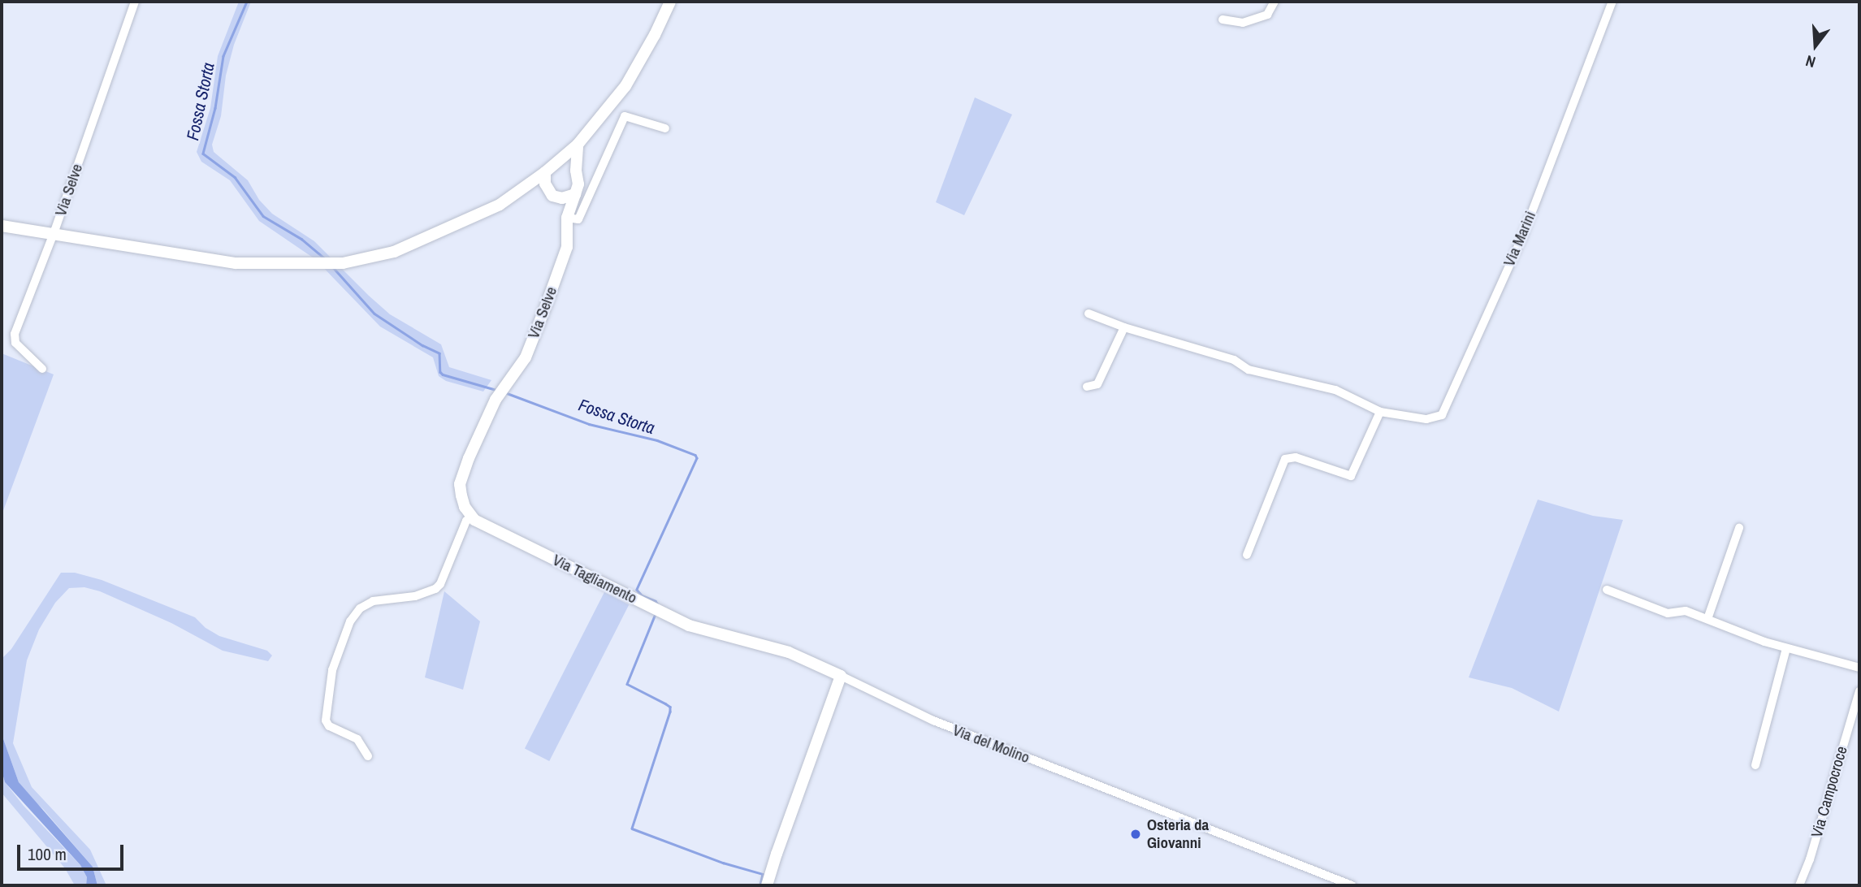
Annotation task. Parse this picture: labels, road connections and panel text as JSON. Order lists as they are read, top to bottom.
{
  "streets": {
    "street": [
      "Via Selve",
      "Via Marini",
      "Via Tagliamento",
      "Via del Molino",
      "Via Campocroce"
    ]
  },
  "crossings": [
    ["Via Selve", "Via Tagliamento"],
    ["Via Tagliamento", "Via del Molino"]
  ],
  "water": ["Fossa Storta"],
  "places": ["Osteria da Giovanni"],
  "scale_bar": "100 m",
  "north": "bottom"
}
